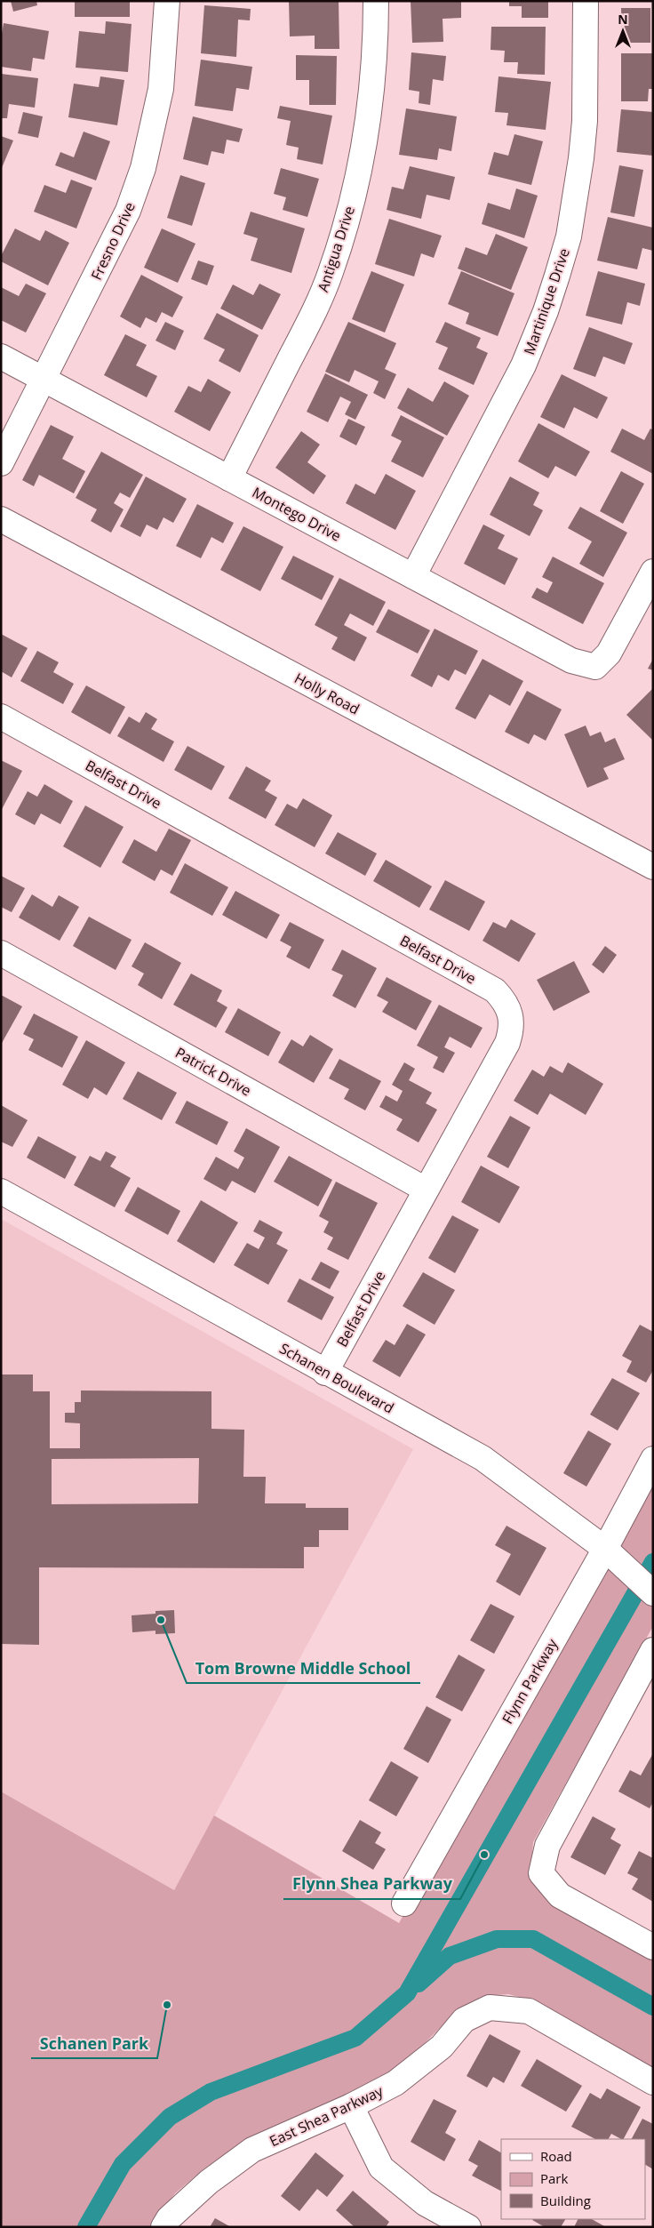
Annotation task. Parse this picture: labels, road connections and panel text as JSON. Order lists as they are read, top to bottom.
{
  "streets": {
    "street": [
      "Fresno Drive",
      "Antigua Drive",
      "Martinique Drive",
      "Montego Drive",
      "Holly Road",
      "Belfast Drive",
      "Patrick Drive",
      "Schanen Boulevard",
      "Flynn Parkway",
      "East Shea Parkway"
    ]
  },
  "crossings": [
    ["Fresno Drive", "Montego Drive"],
    ["Antigua Drive", "Montego Drive"],
    ["Martinique Drive", "Montego Drive"],
    ["Belfast Drive", "Patrick Drive"],
    ["Belfast Drive", "Schanen Boulevard"],
    ["Schanen Boulevard", "Flynn Parkway"]
  ],
  "places": ["Tom Browne Middle School", "Flynn Shea Parkway", "Schanen Park"],
  "legend": ["Road", "Park", "Building"],
  "north": "top"
}
